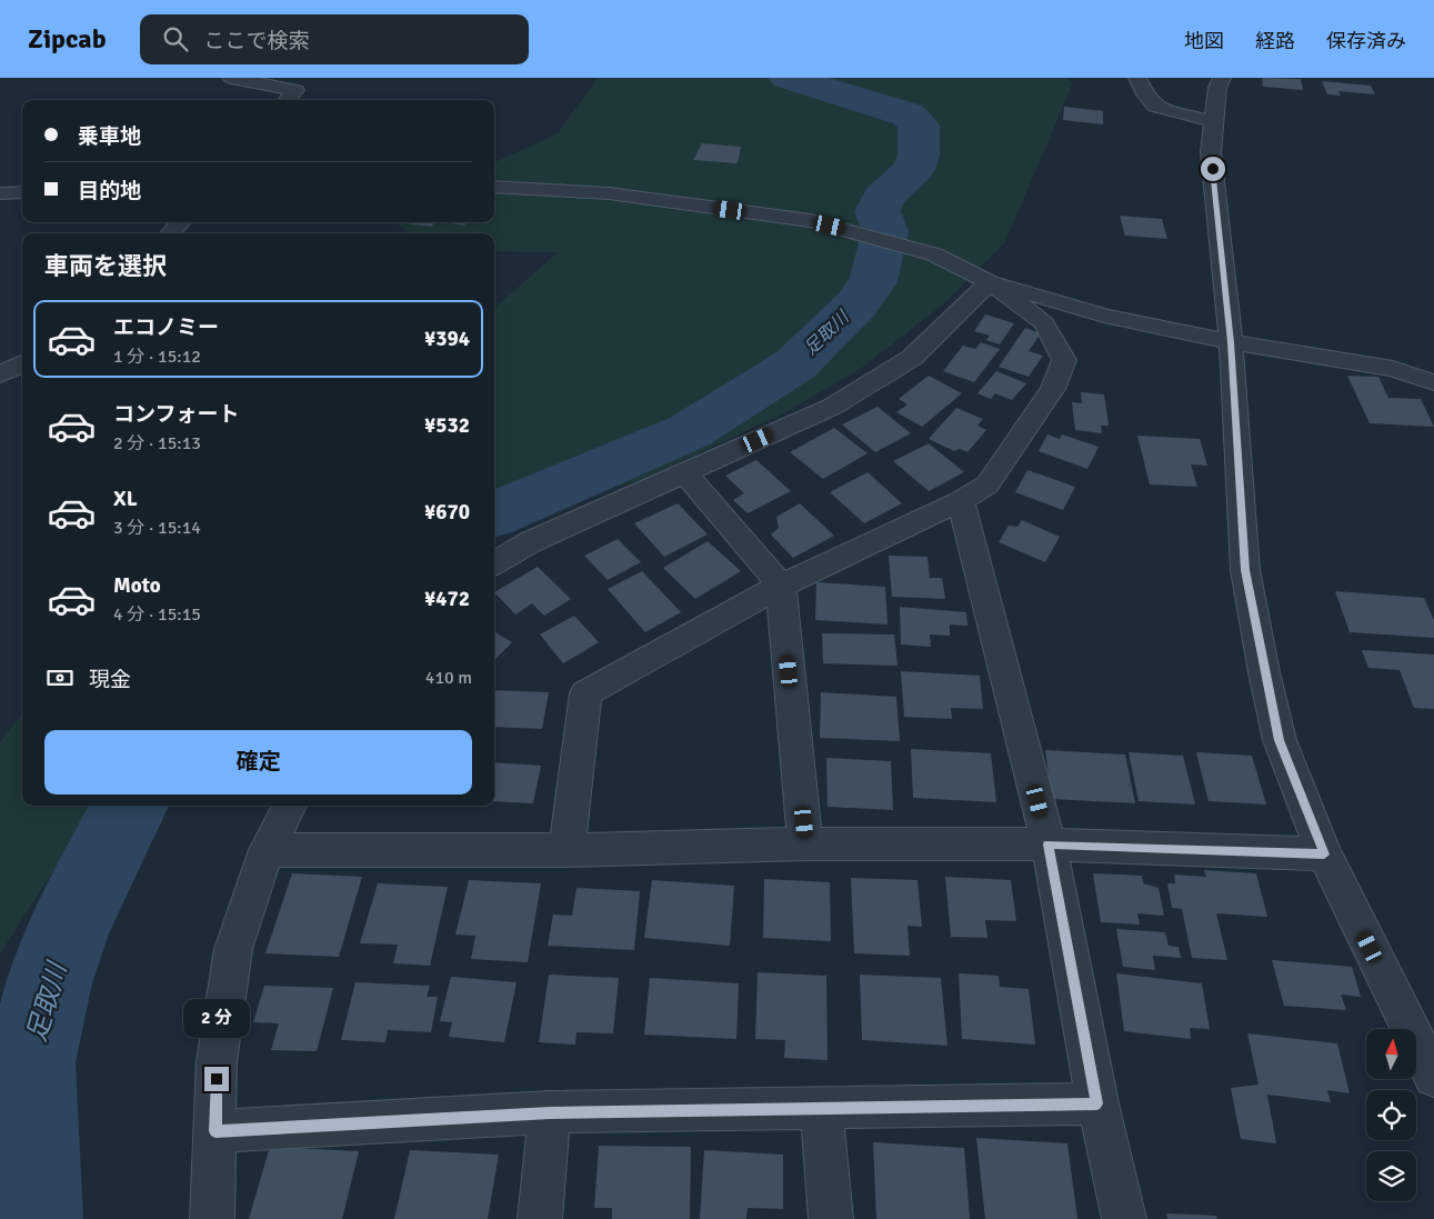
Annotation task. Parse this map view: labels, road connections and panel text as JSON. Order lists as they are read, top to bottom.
{
  "water": ["足取川"],
  "north": "top",
  "page": {
    "header": "Zipcab",
    "search": "ここで検索",
    "nav": ["地図", "経路", "保存済み"],
    "banner": ["乗車地", "目的地"],
    "heading": "車両を選択",
    "list": [
      {
        "name": "エコノミー",
        "note": "1 分 · 15:12",
        "value": "¥394"
      },
      {
        "name": "コンフォート",
        "note": "2 分 · 15:13",
        "value": "¥532"
      },
      {
        "name": "XL",
        "note": "3 分 · 15:14",
        "value": "¥670"
      },
      {
        "name": "Moto",
        "note": "4 分 · 15:15",
        "value": "¥472"
      }
    ],
    "pay": ["現金", "410 m"],
    "buttons": "確定",
    "bubble": "2 分"
  }
}
